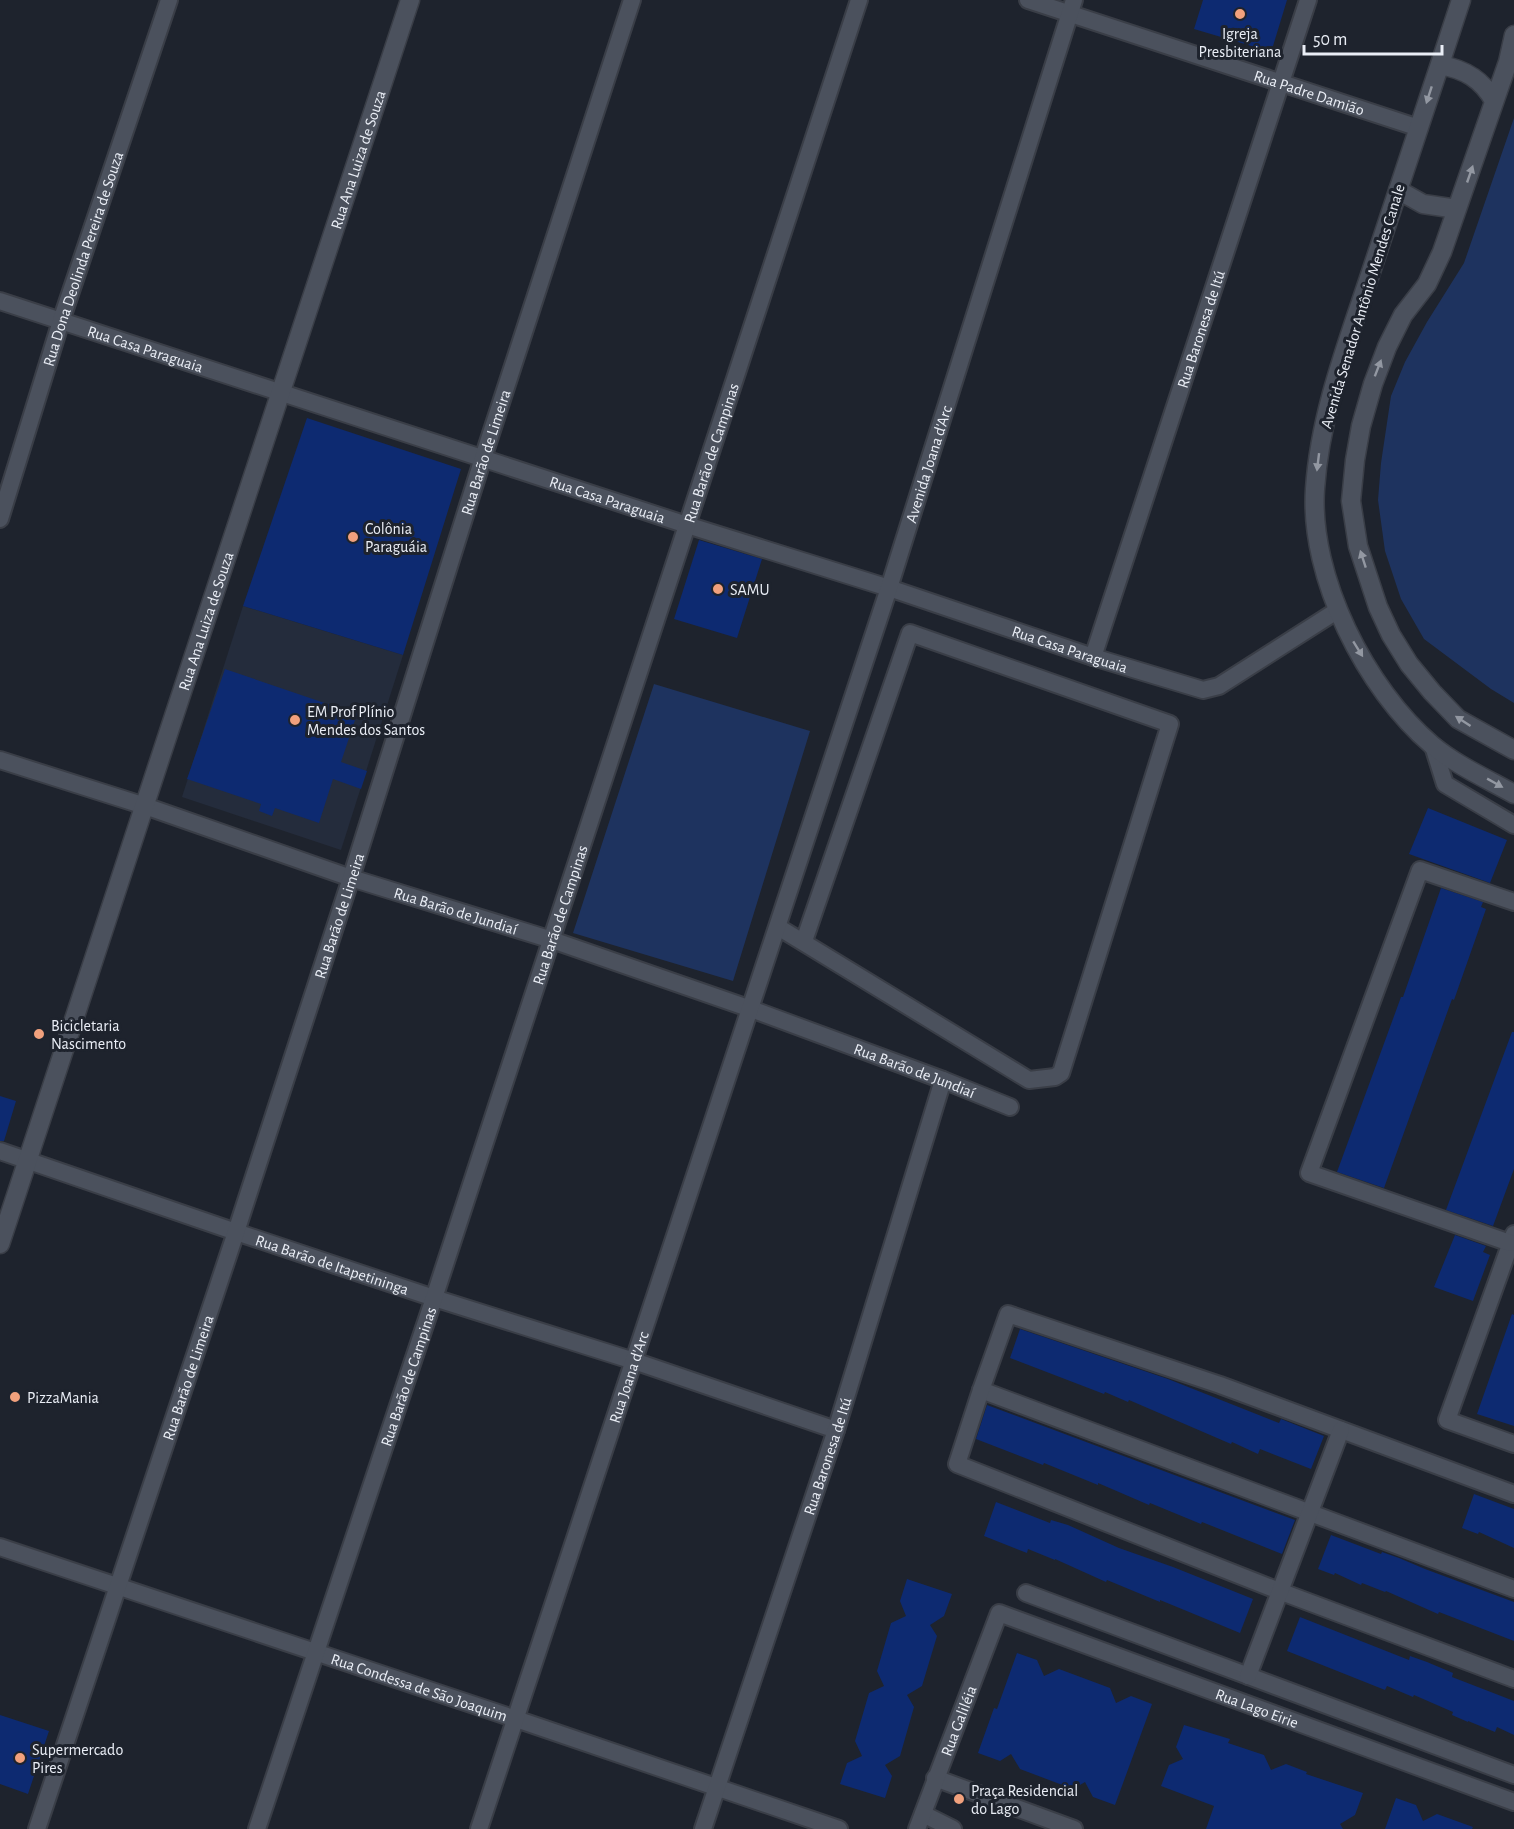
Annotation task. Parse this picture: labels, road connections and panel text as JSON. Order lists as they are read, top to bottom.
{
  "streets": {
    "main road": ["Rua Ana Luiza de Souza", "Avenida Senador Antônio Mendes Canale"],
    "street": [
      "Rua Padre Damião",
      "Rua Dona Deolinda Pereira de Souza",
      "Rua Baronesa de Itú",
      "Rua Casa Paraguaia",
      "Rua Barão de Limeira",
      "Rua Barão de Campinas",
      "Avenida Joana d'Arc",
      "Rua Barão de Jundiaí",
      "Rua Barão de Itapetininga",
      "Rua Joana d'Arc",
      "Rua Condessa de São Joaquim",
      "Rua Lago Eirie",
      "Rua Galiléia"
    ]
  },
  "crossings": [
    ["Rua Padre Damião", "Avenida Senador Antônio Mendes Canale"],
    ["Rua Padre Damião", "Rua Baronesa de Itú"],
    ["Rua Padre Damião", "Avenida Joana d'Arc"],
    ["Rua Ana Luiza de Souza", "Rua Casa Paraguaia"],
    ["Rua Ana Luiza de Souza", "Rua Barão de Jundiaí"],
    ["Rua Ana Luiza de Souza", "Rua Barão de Itapetininga"],
    ["Rua Dona Deolinda Pereira de Souza", "Rua Casa Paraguaia"],
    ["Avenida Senador Antônio Mendes Canale", "Rua Casa Paraguaia"],
    ["Rua Baronesa de Itú", "Rua Casa Paraguaia"],
    ["Rua Baronesa de Itú", "Rua Barão de Jundiaí"],
    ["Rua Baronesa de Itú", "Rua Barão de Itapetininga"],
    ["Rua Baronesa de Itú", "Rua Condessa de São Joaquim"],
    ["Rua Casa Paraguaia", "Rua Barão de Limeira"],
    ["Rua Casa Paraguaia", "Rua Barão de Campinas"],
    ["Rua Casa Paraguaia", "Avenida Joana d'Arc"],
    ["Rua Barão de Limeira", "Rua Barão de Jundiaí"],
    ["Rua Barão de Limeira", "Rua Barão de Itapetininga"],
    ["Rua Barão de Limeira", "Rua Condessa de São Joaquim"],
    ["Rua Barão de Campinas", "Rua Barão de Jundiaí"],
    ["Rua Barão de Campinas", "Rua Barão de Itapetininga"],
    ["Rua Barão de Campinas", "Rua Condessa de São Joaquim"],
    ["Avenida Joana d'Arc", "Rua Joana d'Arc"],
    ["Rua Barão de Jundiaí", "Rua Joana d'Arc"],
    ["Rua Barão de Itapetininga", "Rua Joana d'Arc"],
    ["Rua Joana d'Arc", "Rua Condessa de São Joaquim"],
    ["Rua Lago Eirie", "Rua Galiléia"]
  ],
  "places": [
    "Igreja Presbiteriana",
    "Colônia Paraguáia",
    "SAMU",
    "EM Prof Plínio Mendes dos Santos",
    "Bicicletaria Nascimento",
    "PizzaMania",
    "Supermercado Pires",
    "Praça Residencial do Lago"
  ],
  "scale_bar": "50 m"
}
